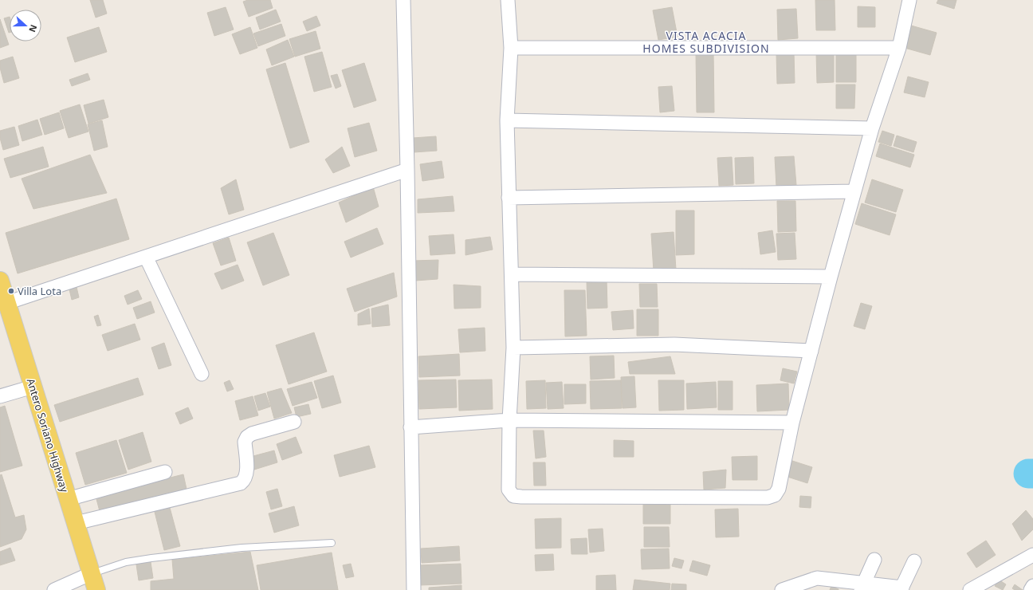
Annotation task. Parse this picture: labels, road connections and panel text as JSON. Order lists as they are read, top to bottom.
{
  "streets": {
    "main road": ["Antero Soriano Highway"]
  },
  "districts": ["VISTA ACACIA HOMES SUBDIVISION"],
  "places": ["Villa Lota"],
  "north": "right"
}
